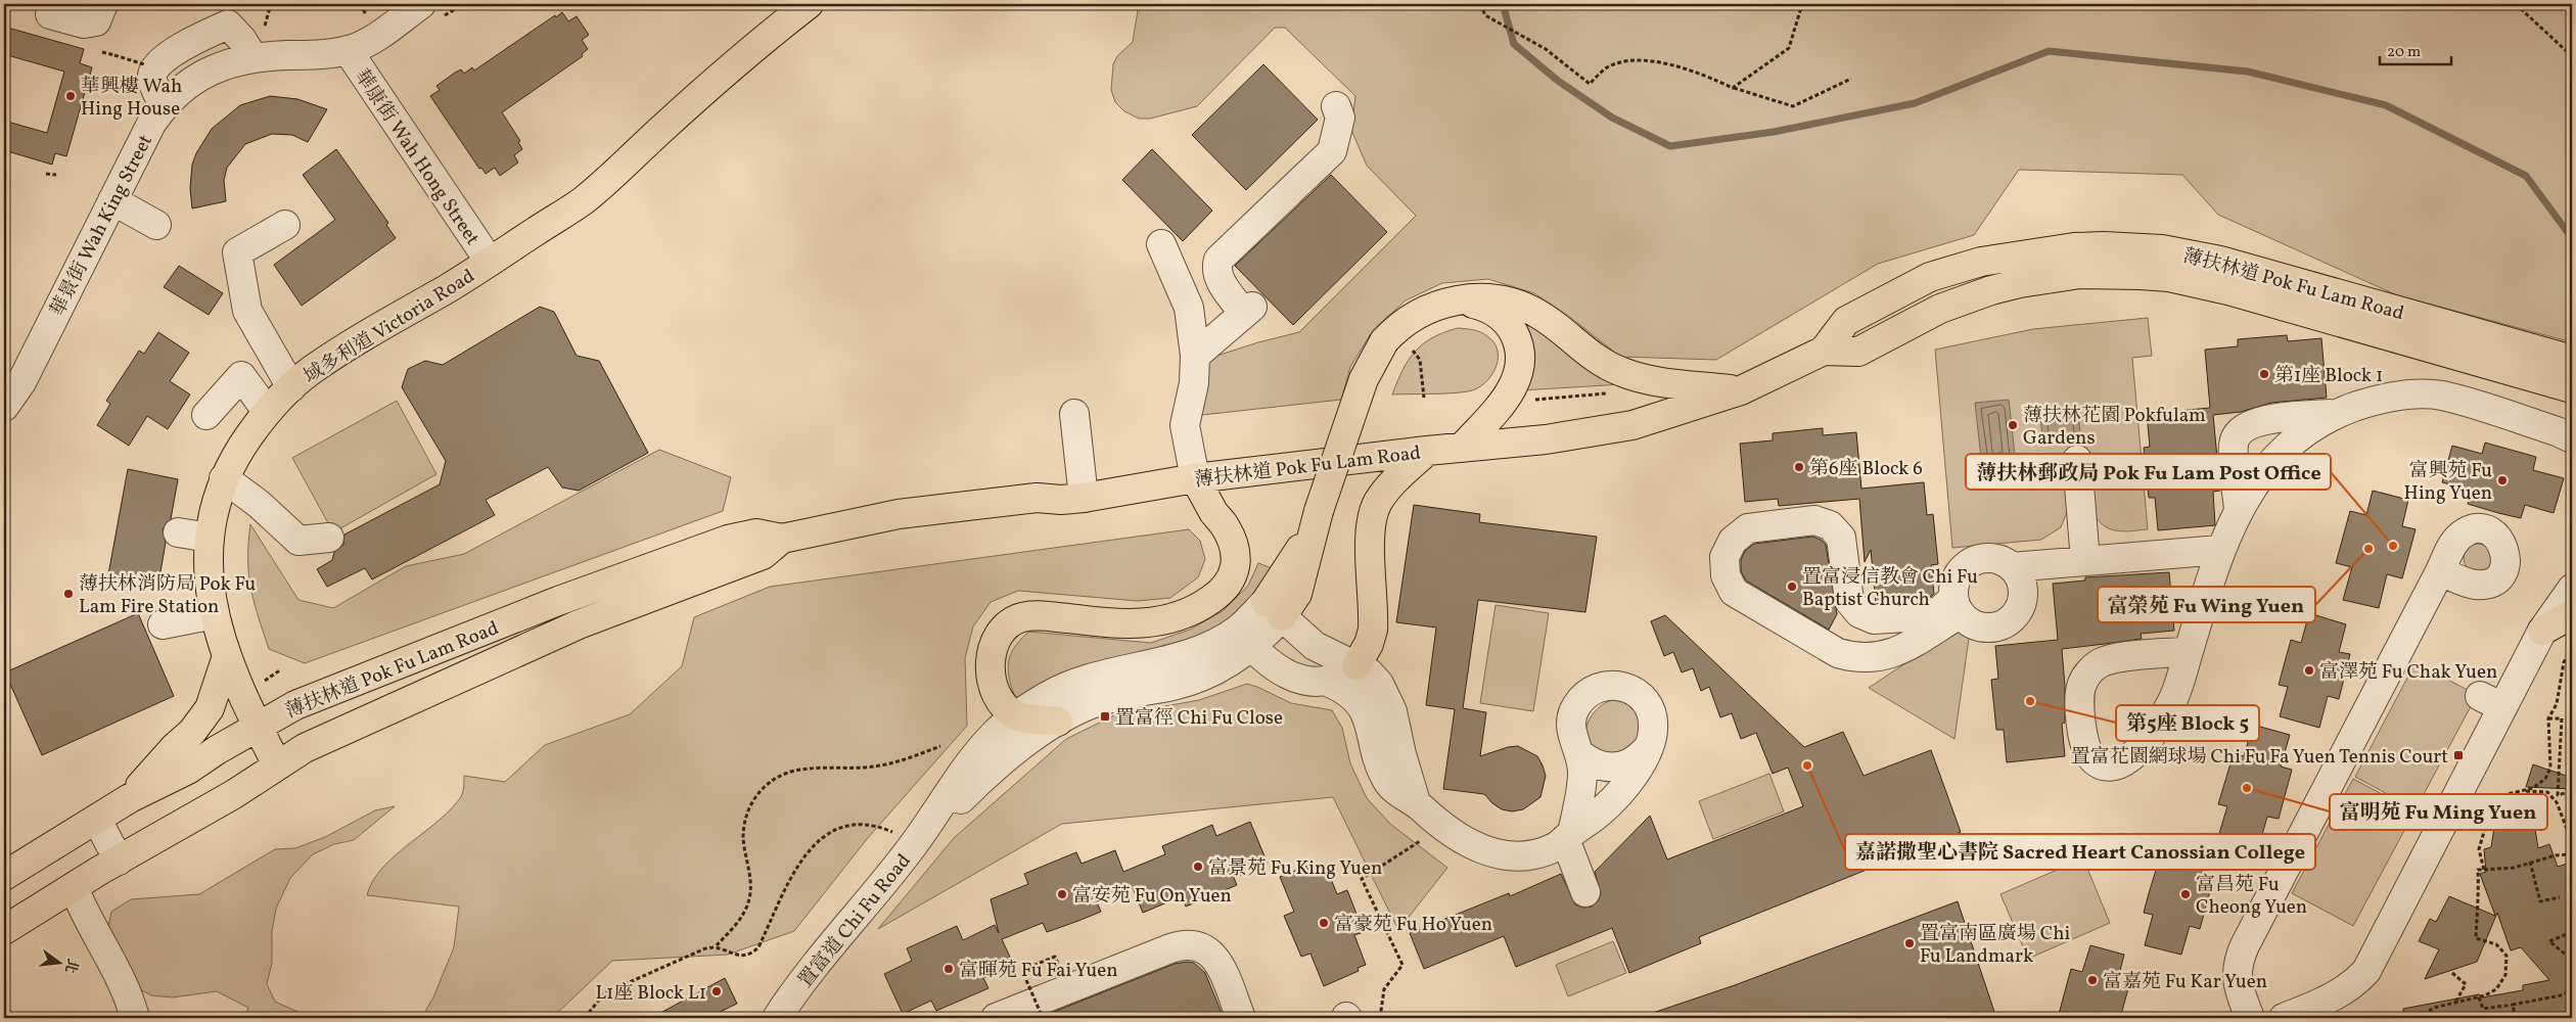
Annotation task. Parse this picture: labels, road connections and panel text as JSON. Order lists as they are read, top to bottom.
{
  "streets": {
    "main road": ["薄扶林道 Pok Fu Lam Road", "域多利道 Victoria Road"],
    "street": ["華康街 Wah Hong Street", "華景街 Wah King Street", "置富道 Chi Fu Road"]
  },
  "crossings": [
    ["華康街 Wah Hong Street", "華景街 Wah King Street"],
    ["華康街 Wah Hong Street", "域多利道 Victoria Road"],
    ["薄扶林道 Pok Fu Lam Road", "域多利道 Victoria Road"]
  ],
  "places": {
    "other": [
      "華興樓 Wah Hing House",
      "第1座 Block 1",
      "薄扶林花園 Pokfulam Gardens",
      "第6座 Block 6",
      "富興苑 Fu Hing Yuen",
      "薄扶林郵政局 Pok Fu Lam Post Office",
      "富榮苑 Fu Wing Yuen",
      "置富浸信教會 Chi Fu Baptist Church",
      "薄扶林消防局 Pok Fu Lam Fire Station",
      "富澤苑 Fu Chak Yuen",
      "第5座 Block 5",
      "嘉諾撒聖心書院 Sacred Heart Canossian College",
      "富明苑 Fu Ming Yuen",
      "富景苑 Fu King Yuen",
      "富安苑 Fu On Yuen",
      "富昌苑 Fu Cheong Yuen",
      "富豪苑 Fu Ho Yuen",
      "置富南區廣場 Chi Fu Landmark",
      "富暉苑 Fu Fai Yuen",
      "富嘉苑 Fu Kar Yuen",
      "L1座 Block L1"
    ],
    "transit": ["置富徑 Chi Fu Close", "置富花園網球場 Chi Fu Fa Yuen Tennis Court"]
  },
  "scale_bar": "20 m",
  "north": "right"
}
